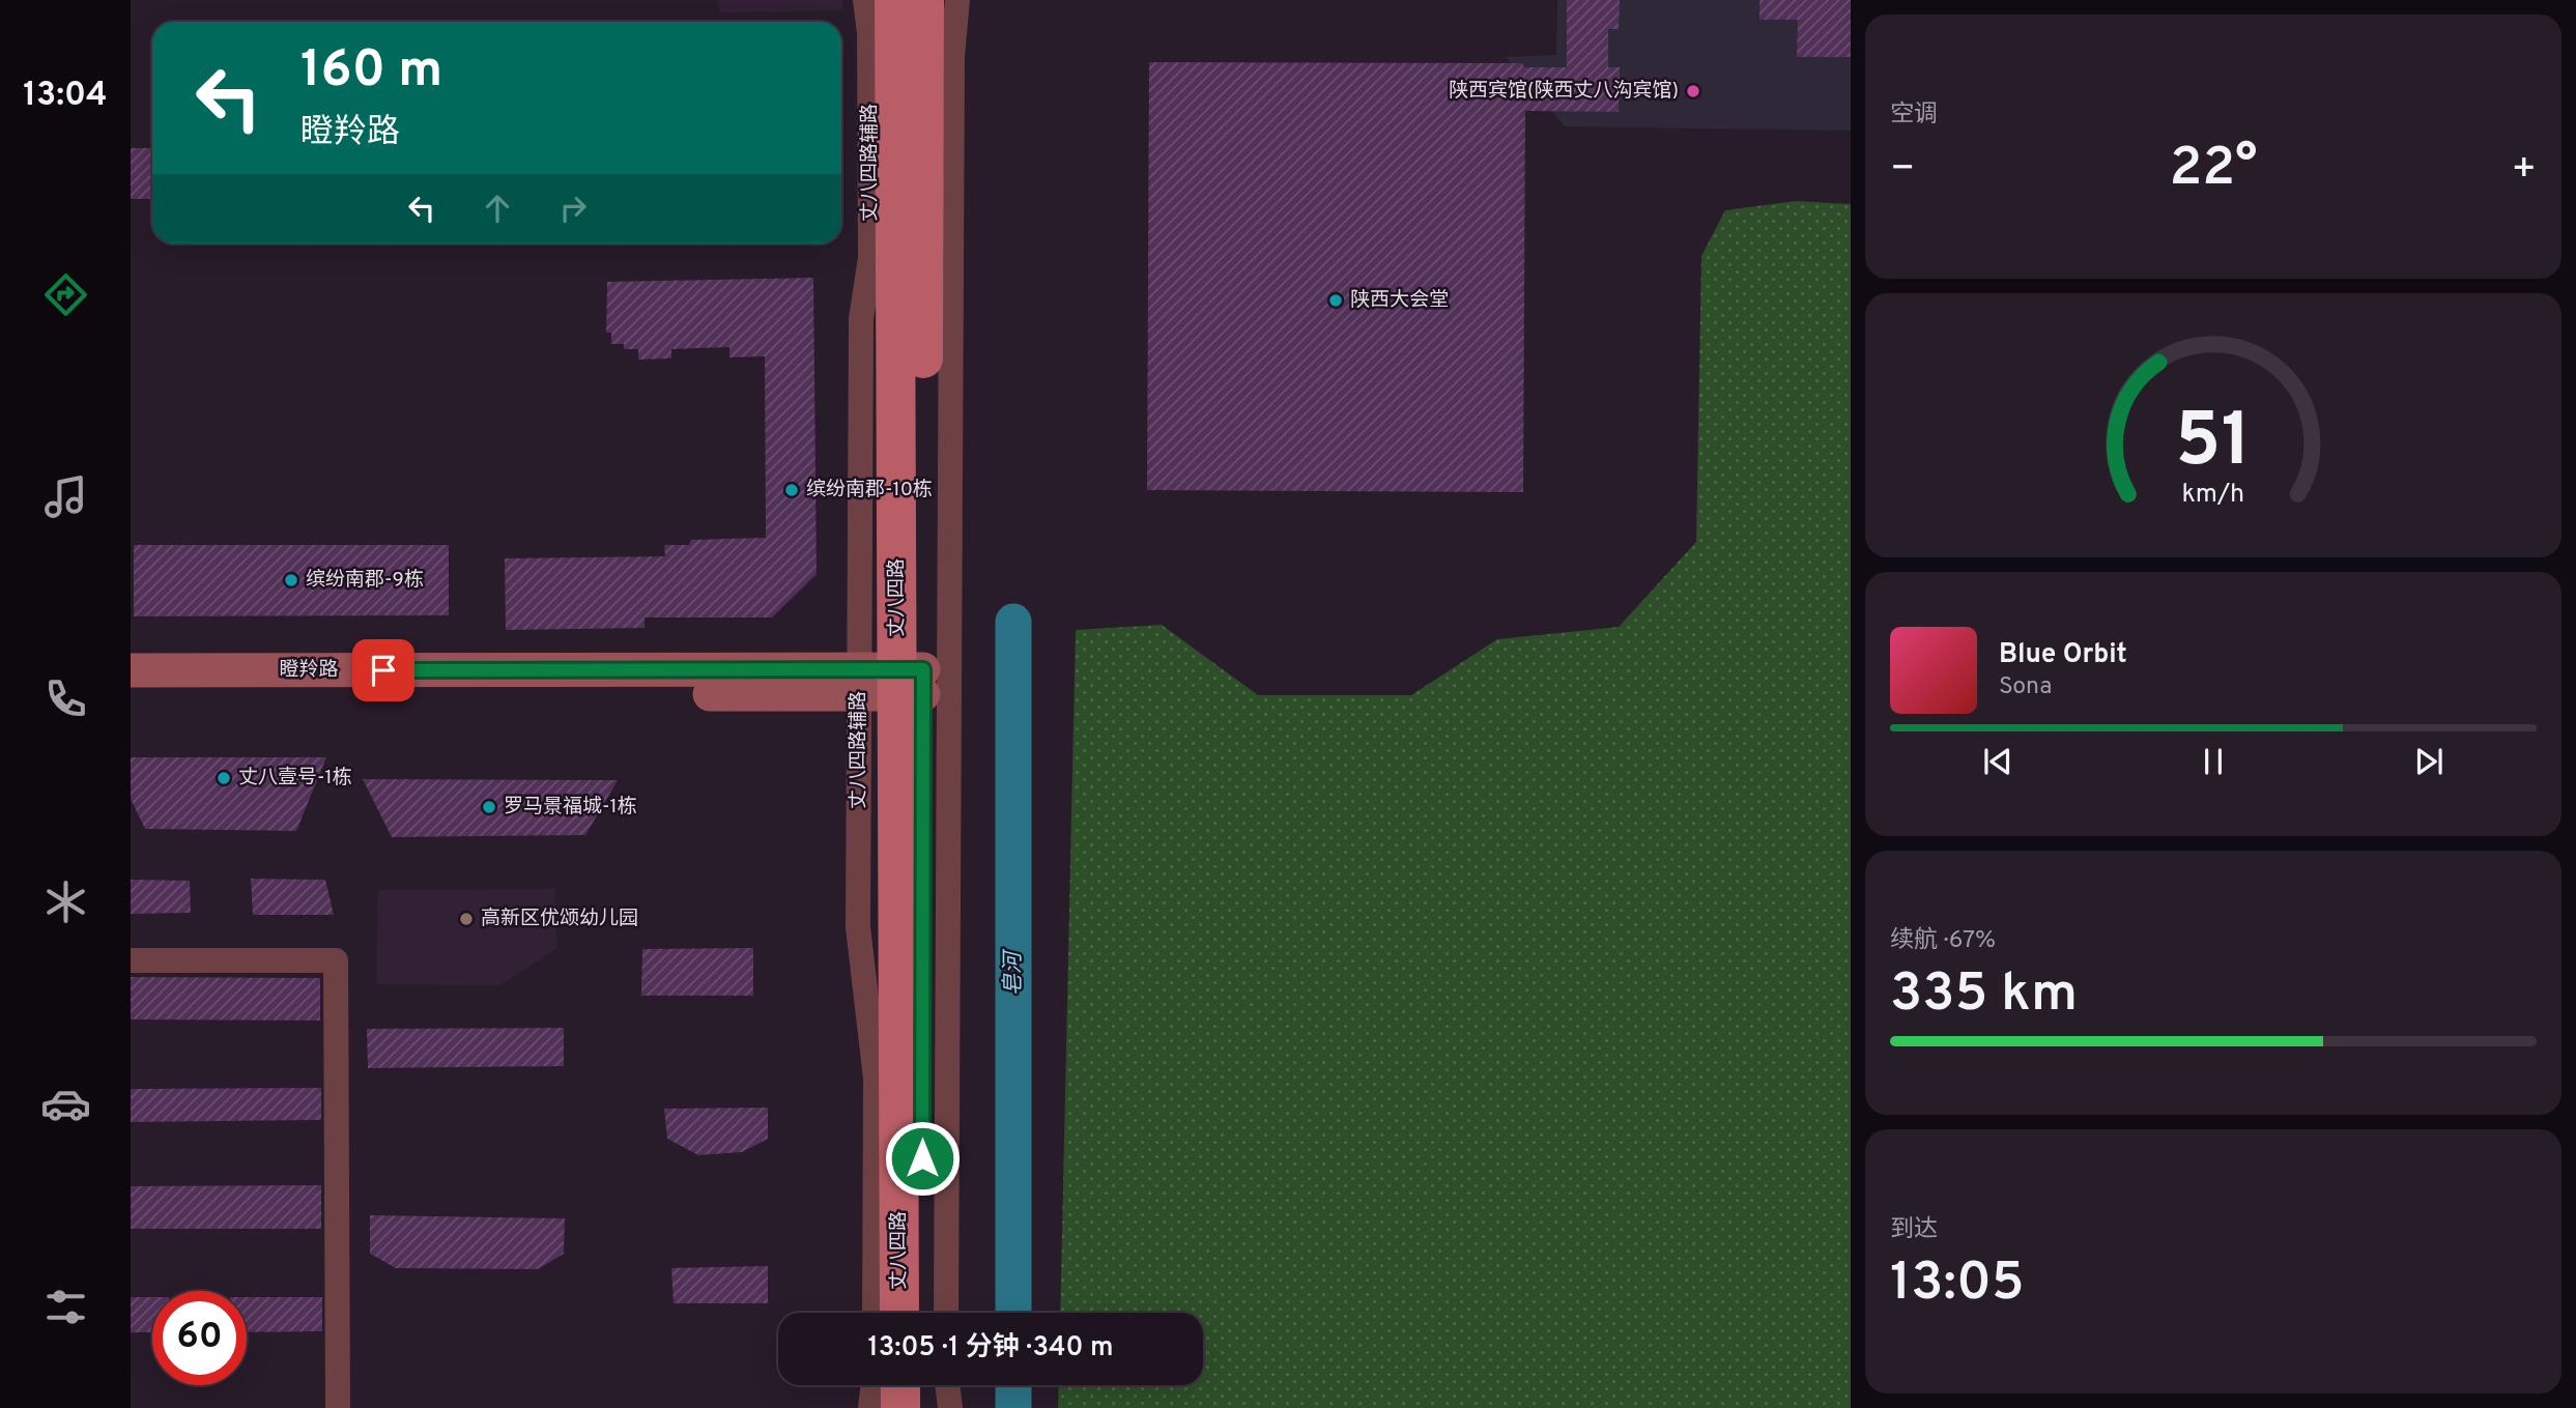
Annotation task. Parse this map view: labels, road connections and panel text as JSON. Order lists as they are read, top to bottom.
{
  "streets": {
    "main road": ["丈八四路"],
    "street": ["丈八四路辅路", "瞪羚路"]
  },
  "crossings": [
    ["丈八四路辅路", "丈八四路"],
    ["丈八四路辅路", "瞪羚路"],
    ["丈八四路", "瞪羚路"]
  ],
  "water": ["皂河"],
  "places": [
    "陕西宾馆(陕西丈八沟宾馆)",
    "陕西大会堂",
    "缤纷南郡-10栋",
    "缤纷南郡-9栋",
    "丈八壹号-1栋",
    "罗马景福城-1栋",
    "高新区优颂幼儿园"
  ],
  "page": {
    "tabs": "13:04",
    "tile": [
      "空调",
      ["续航 · 67%", "335 km"],
      ["到达", "13:05"]
    ],
    "turn": ["160 m", "瞪羚路"],
    "heat": ["−", "22°", "+"],
    "song": ["Blue Orbit", "Sona"],
    "limit": "60",
    "trip": "13:05 · 1 分钟 · 340 m",
    "gauge": ["51", "km/h"]
  }
}
